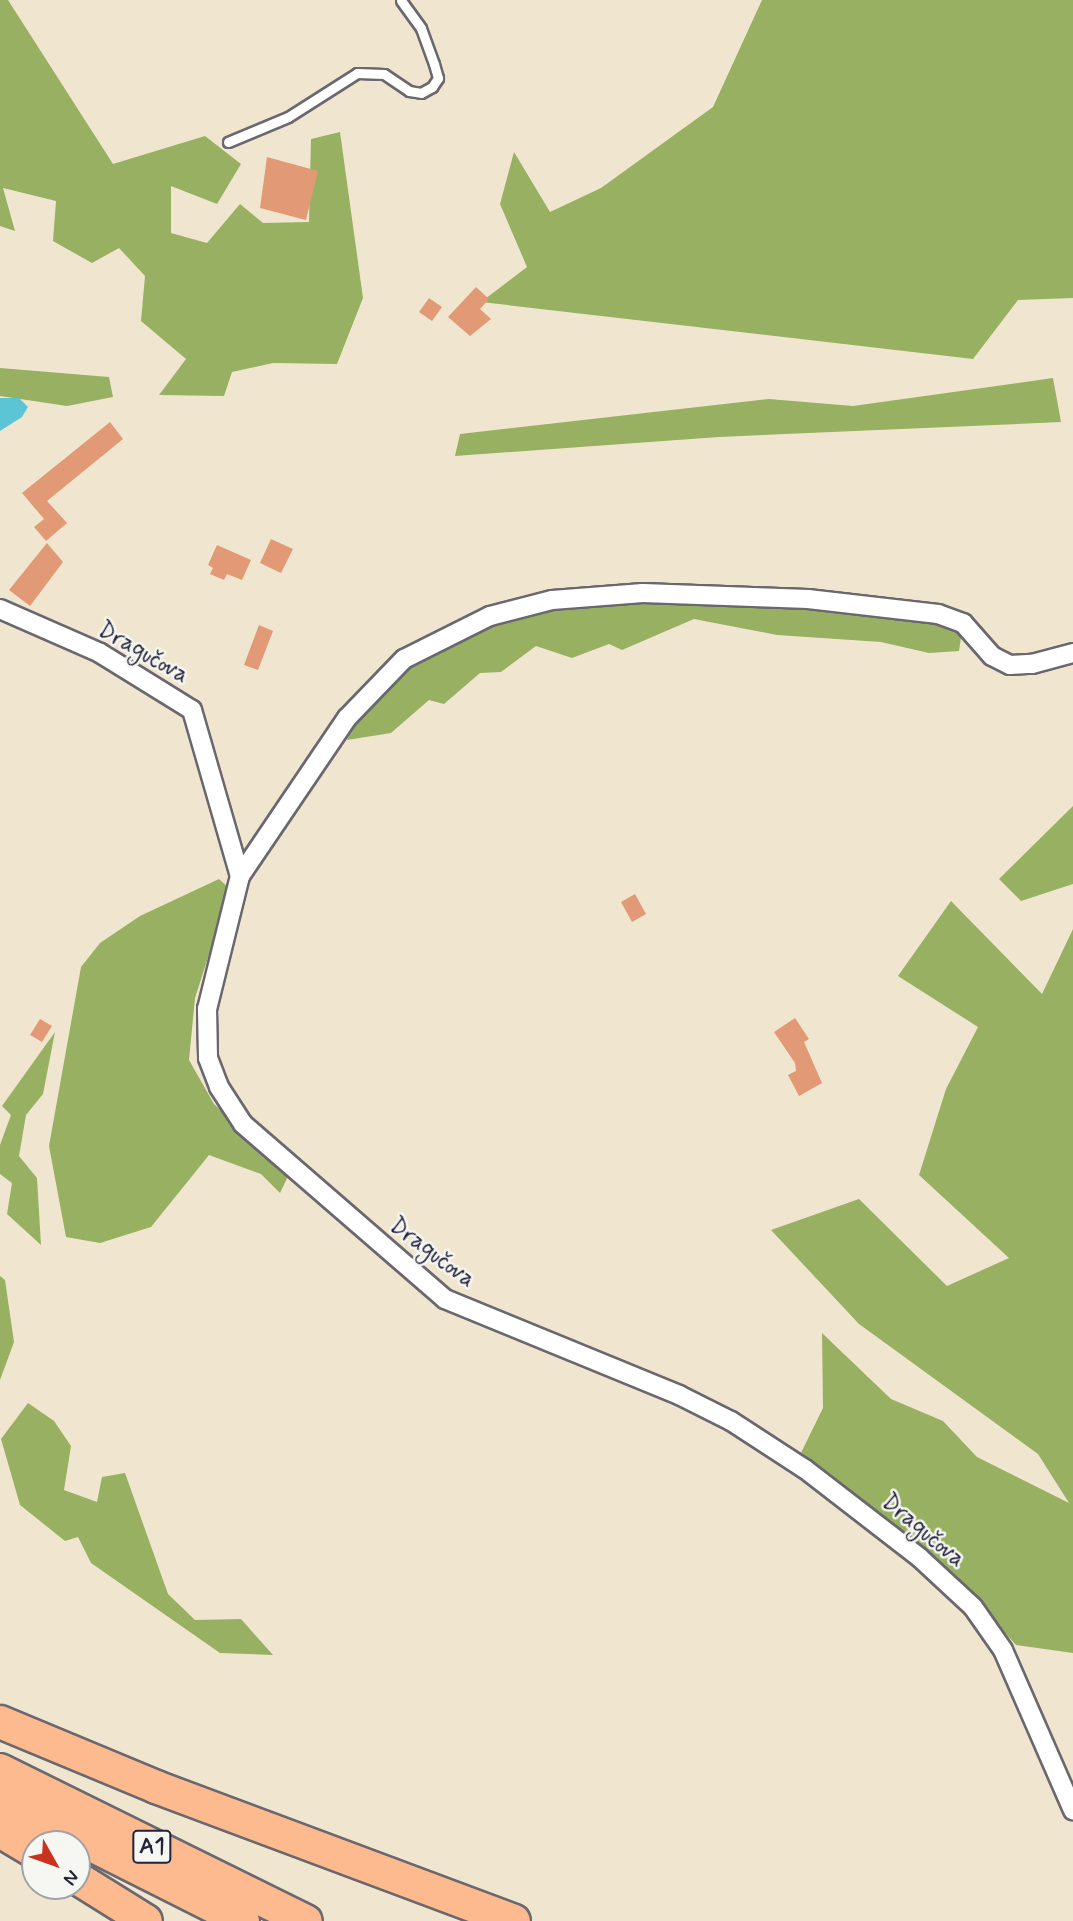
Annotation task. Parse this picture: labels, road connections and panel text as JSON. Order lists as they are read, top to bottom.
{
  "streets": {
    "highway": ["A1"],
    "street": ["Dragučova"]
  },
  "north": "bottom right"
}
